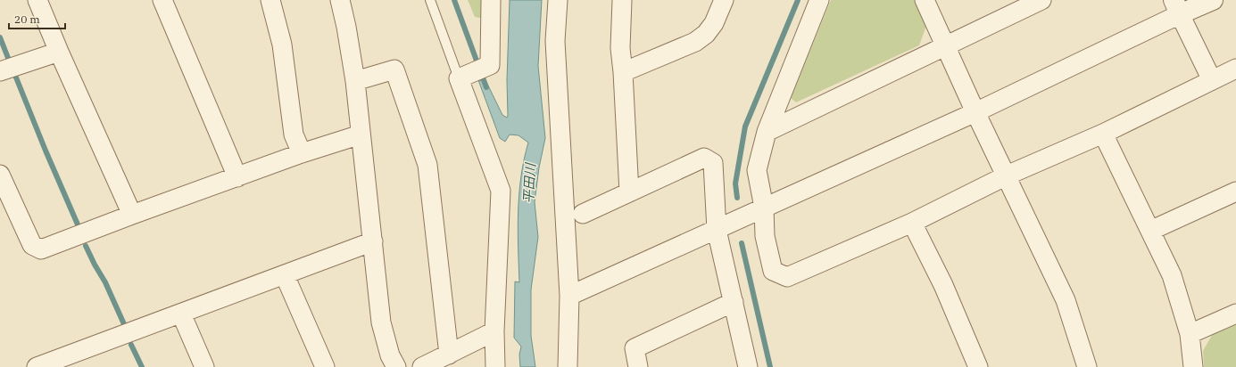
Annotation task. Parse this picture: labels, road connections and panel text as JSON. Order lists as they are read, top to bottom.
{
  "water": ["平田川"],
  "scale_bar": "20 m"
}
